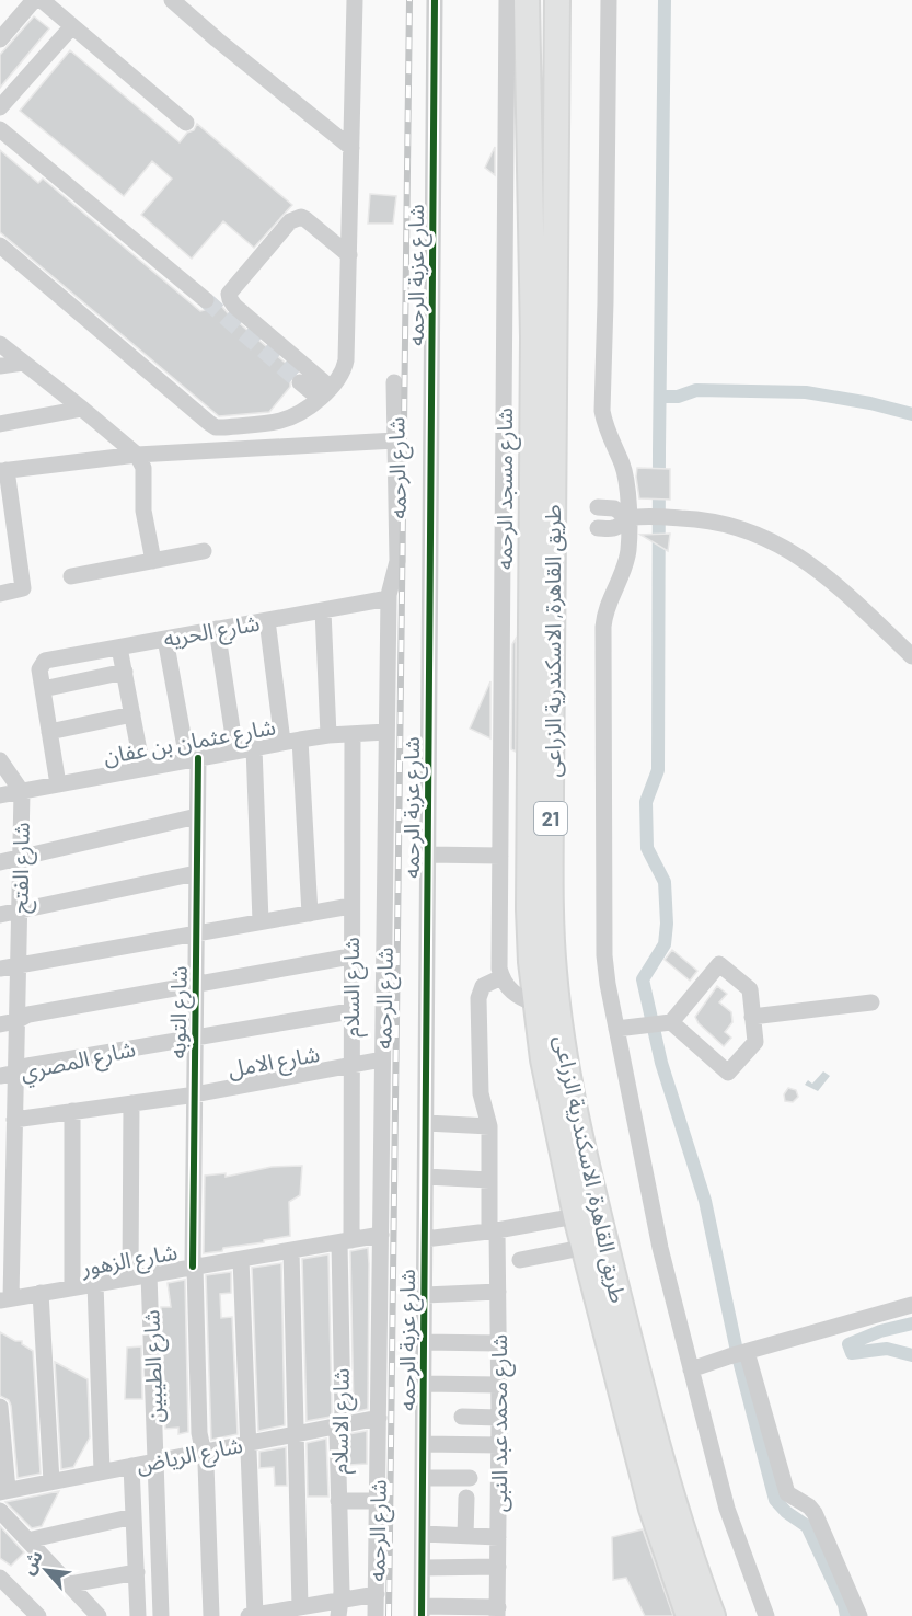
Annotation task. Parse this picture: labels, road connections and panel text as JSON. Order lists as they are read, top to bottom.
{
  "streets": {
    "highway": ["طريق القاهرة, الاسكندرية الزراعى", "21"],
    "street": [
      "شارع عزبة الرحمه",
      "شارع الرحمه",
      "شارع مسجد الرحمه",
      "شارع الحريه",
      "شارع عثمان بن عفان",
      "شارع الفتح",
      "شارع السلام",
      "شارع التوبه",
      "شارع المصري",
      "شارع الامل",
      "شارع الزهور",
      "شارع الطيبين",
      "شارع الاسلام",
      "شارع محمد عبد النبى",
      "شارع الرياض"
    ]
  },
  "crossings": [
    ["شارع الرحمه", "شارع الحريه"],
    ["شارع الرحمه", "شارع عثمان بن عفان"],
    ["شارع الرحمه", "شارع الامل"],
    ["شارع الرحمه", "شارع الزهور"],
    ["شارع الرحمه", "شارع الرياض"],
    ["شارع الحريه", "شارع التوبه"],
    ["شارع عثمان بن عفان", "شارع الفتح"],
    ["شارع عثمان بن عفان", "شارع السلام"],
    ["شارع عثمان بن عفان", "شارع التوبه"],
    ["شارع الفتح", "شارع المصري"],
    ["شارع الفتح", "شارع الامل"],
    ["شارع الفتح", "شارع الزهور"],
    ["شارع السلام", "شارع المصري"],
    ["شارع السلام", "شارع الامل"],
    ["شارع السلام", "شارع الزهور"],
    ["شارع السلام", "شارع الاسلام"],
    ["شارع التوبه", "شارع المصري"],
    ["شارع التوبه", "شارع الامل"],
    ["شارع التوبه", "شارع الزهور"],
    ["شارع التوبه", "شارع الرياض"],
    ["شارع الزهور", "شارع الطيبين"],
    ["شارع الزهور", "شارع الاسلام"],
    ["شارع الطيبين", "شارع الرياض"],
    ["شارع الاسلام", "شارع الرياض"]
  ],
  "north": "top left"
}
